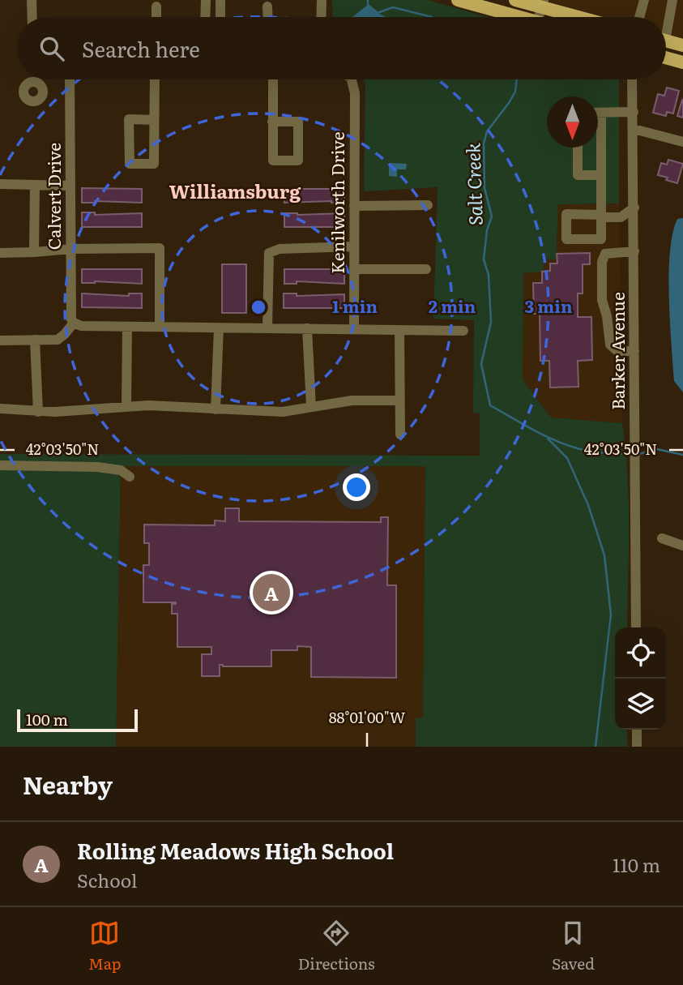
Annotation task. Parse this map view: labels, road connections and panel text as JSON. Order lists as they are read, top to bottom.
{
  "streets": {
    "street": ["Calvert Drive", "Kenilworth Drive", "Barker Avenue"]
  },
  "districts": ["Williamsburg"],
  "water": ["Salt Creek"],
  "scale_bar": "100 m",
  "north": "bottom",
  "page": {
    "search": "Search here",
    "pins": "A",
    "scale": "100 m",
    "heading": "Nearby",
    "list": [
      {
        "mark": "A",
        "name": "Rolling Meadows High School",
        "note": "School",
        "value": "110 m"
      }
    ],
    "nav": ["Map", "Directions", "Saved"]
  },
  "coordinates": ["42°03'50\"N", "88°01'00\"W"],
  "rings": ["1 min", "2 min", "3 min"]
}
